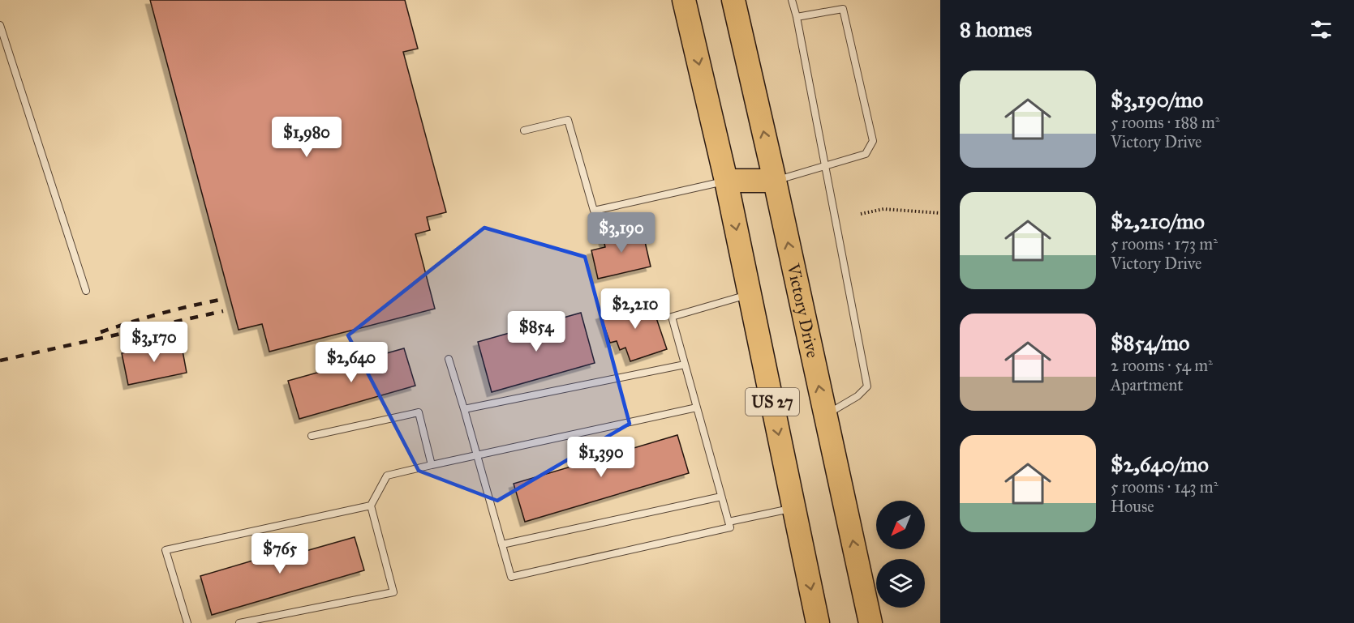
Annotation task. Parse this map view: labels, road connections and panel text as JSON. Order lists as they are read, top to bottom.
{
  "streets": {
    "highway": ["Victory Drive", "US 27"]
  },
  "north": "bottom left",
  "page": {
    "heading": "8 homes",
    "list": [
      {
        "name": "$3,190/mo",
        "note": "5 rooms · 188 m² · Victory Drive"
      },
      {
        "name": "$2,210/mo",
        "note": "5 rooms · 173 m² · Victory Drive"
      },
      {
        "name": "$854/mo",
        "note": "2 rooms · 54 m² · Apartment"
      },
      {
        "name": "$2,640/mo",
        "note": "5 rooms · 143 m² · House"
      }
    ],
    "price": [
      "$1,980",
      "$3,190",
      "$2,210",
      "$854",
      "$3,170",
      "$2,640",
      "$1,390",
      "$765"
    ]
  }
}
